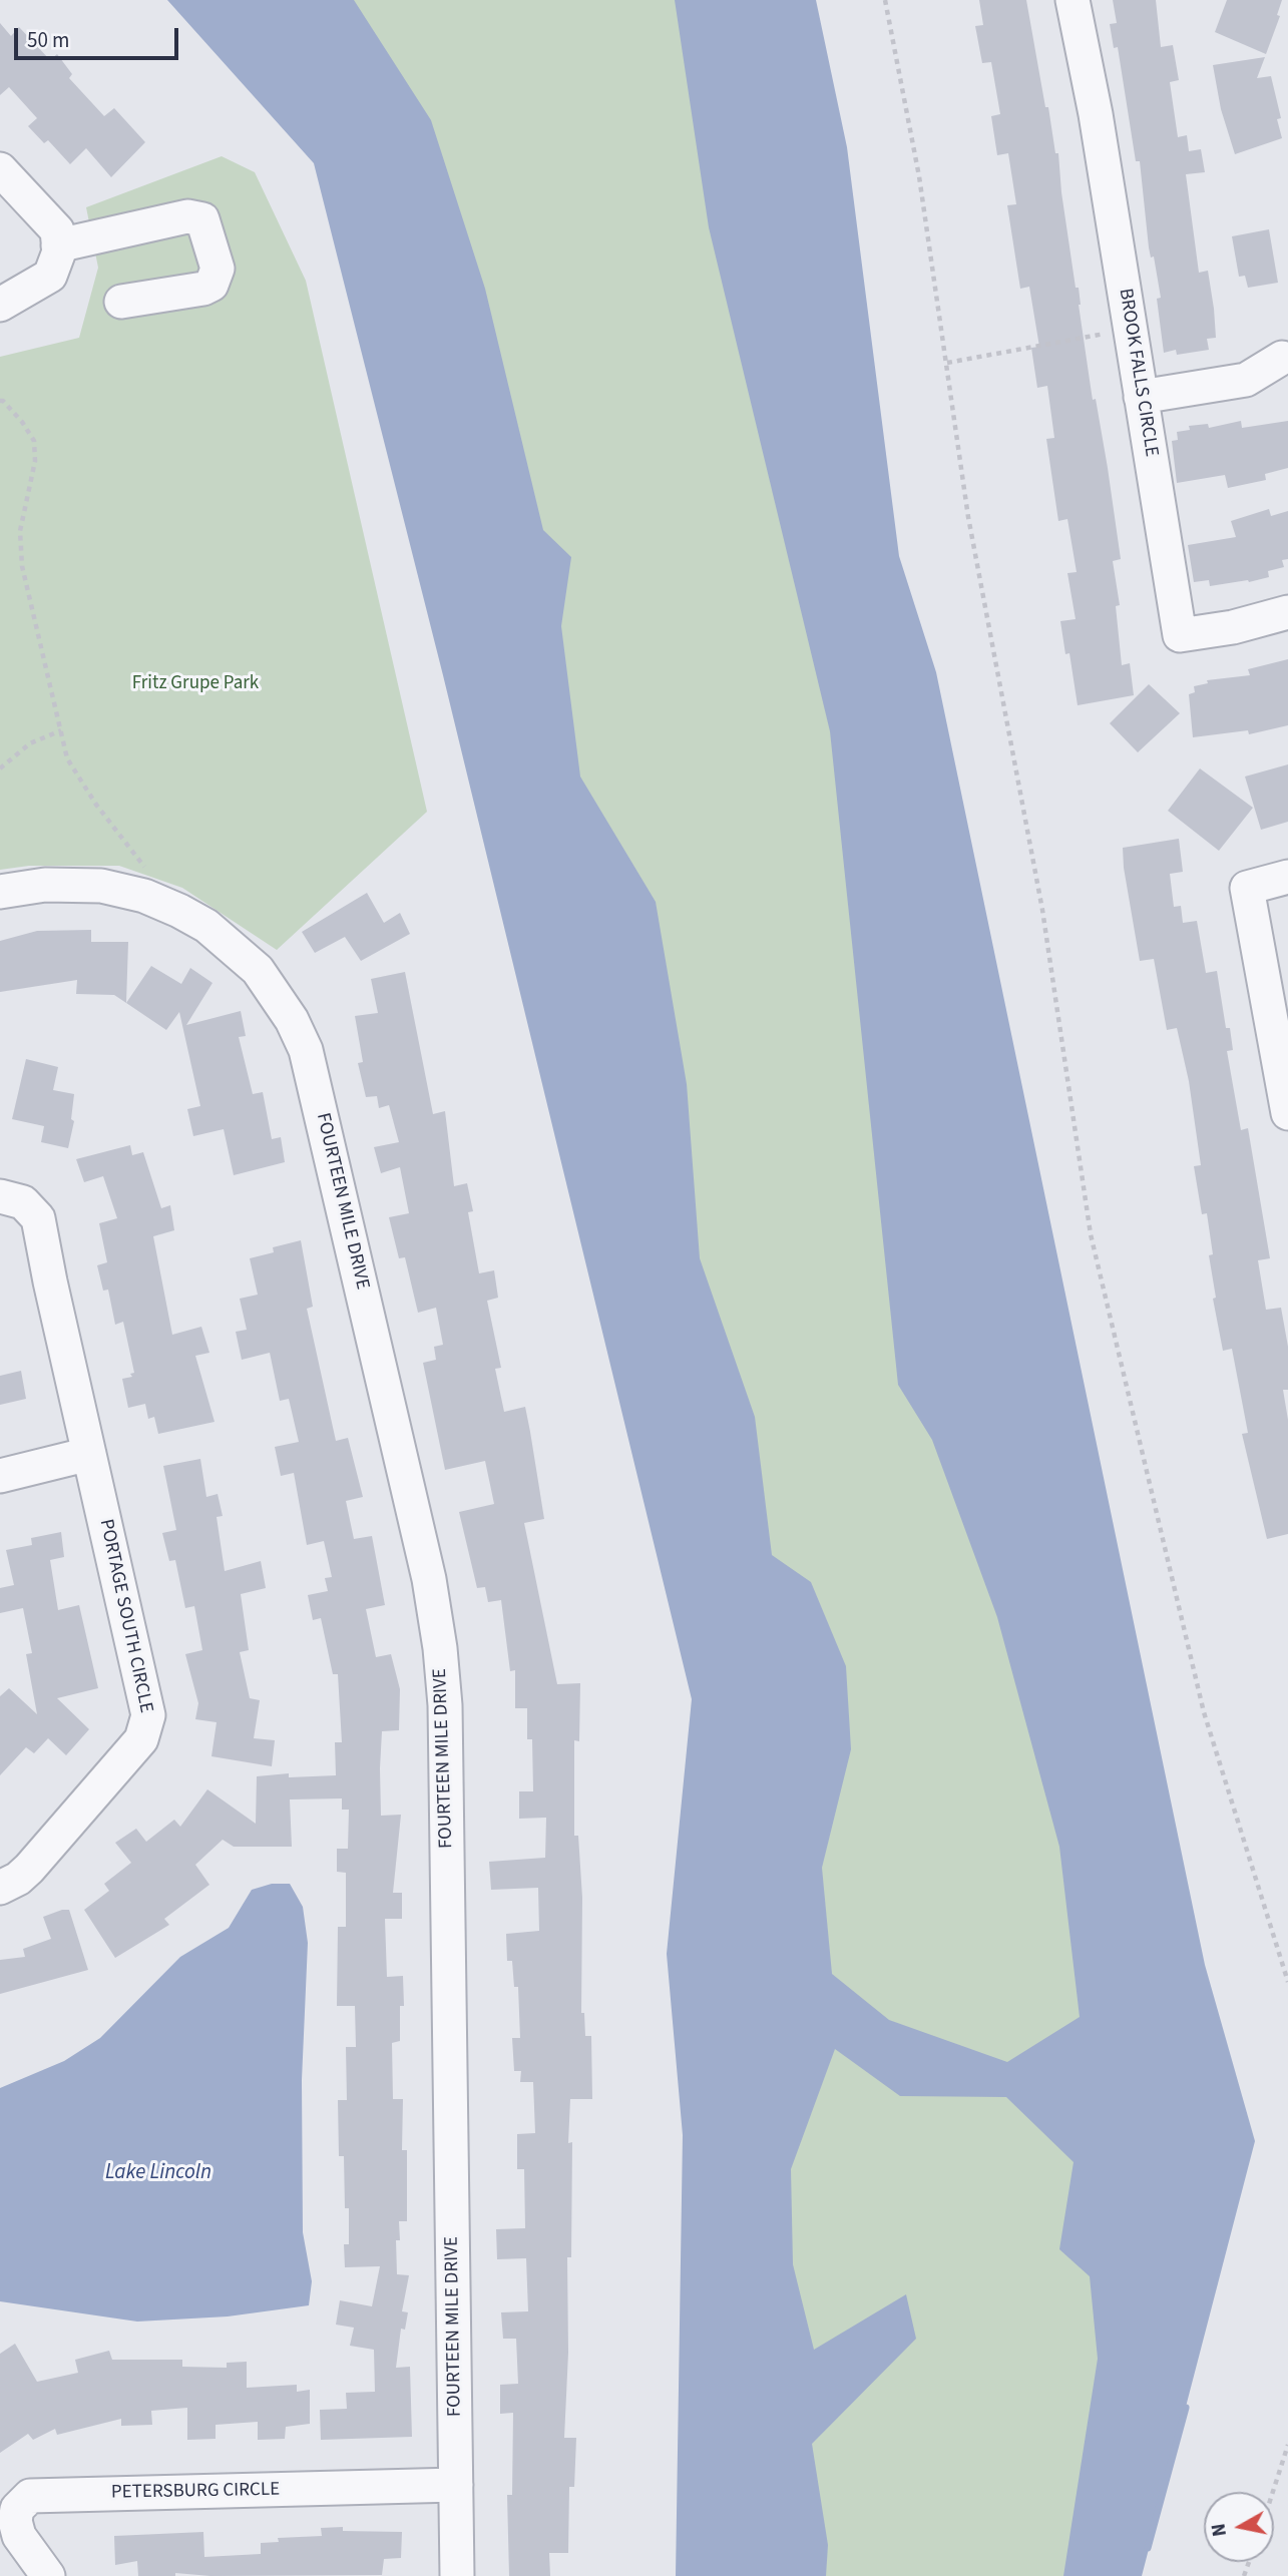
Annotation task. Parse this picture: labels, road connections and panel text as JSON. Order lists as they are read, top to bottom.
{
  "streets": {
    "street": [
      "BROOK FALLS CIRCLE",
      "FOURTEEN MILE DRIVE",
      "PORTAGE SOUTH CIRCLE",
      "PETERSBURG CIRCLE"
    ]
  },
  "crossings": [
    ["FOURTEEN MILE DRIVE", "PETERSBURG CIRCLE"]
  ],
  "water": ["Lake Lincoln"],
  "parks": ["Fritz Grupe Park"],
  "scale_bar": "50 m",
  "north": "left"
}
